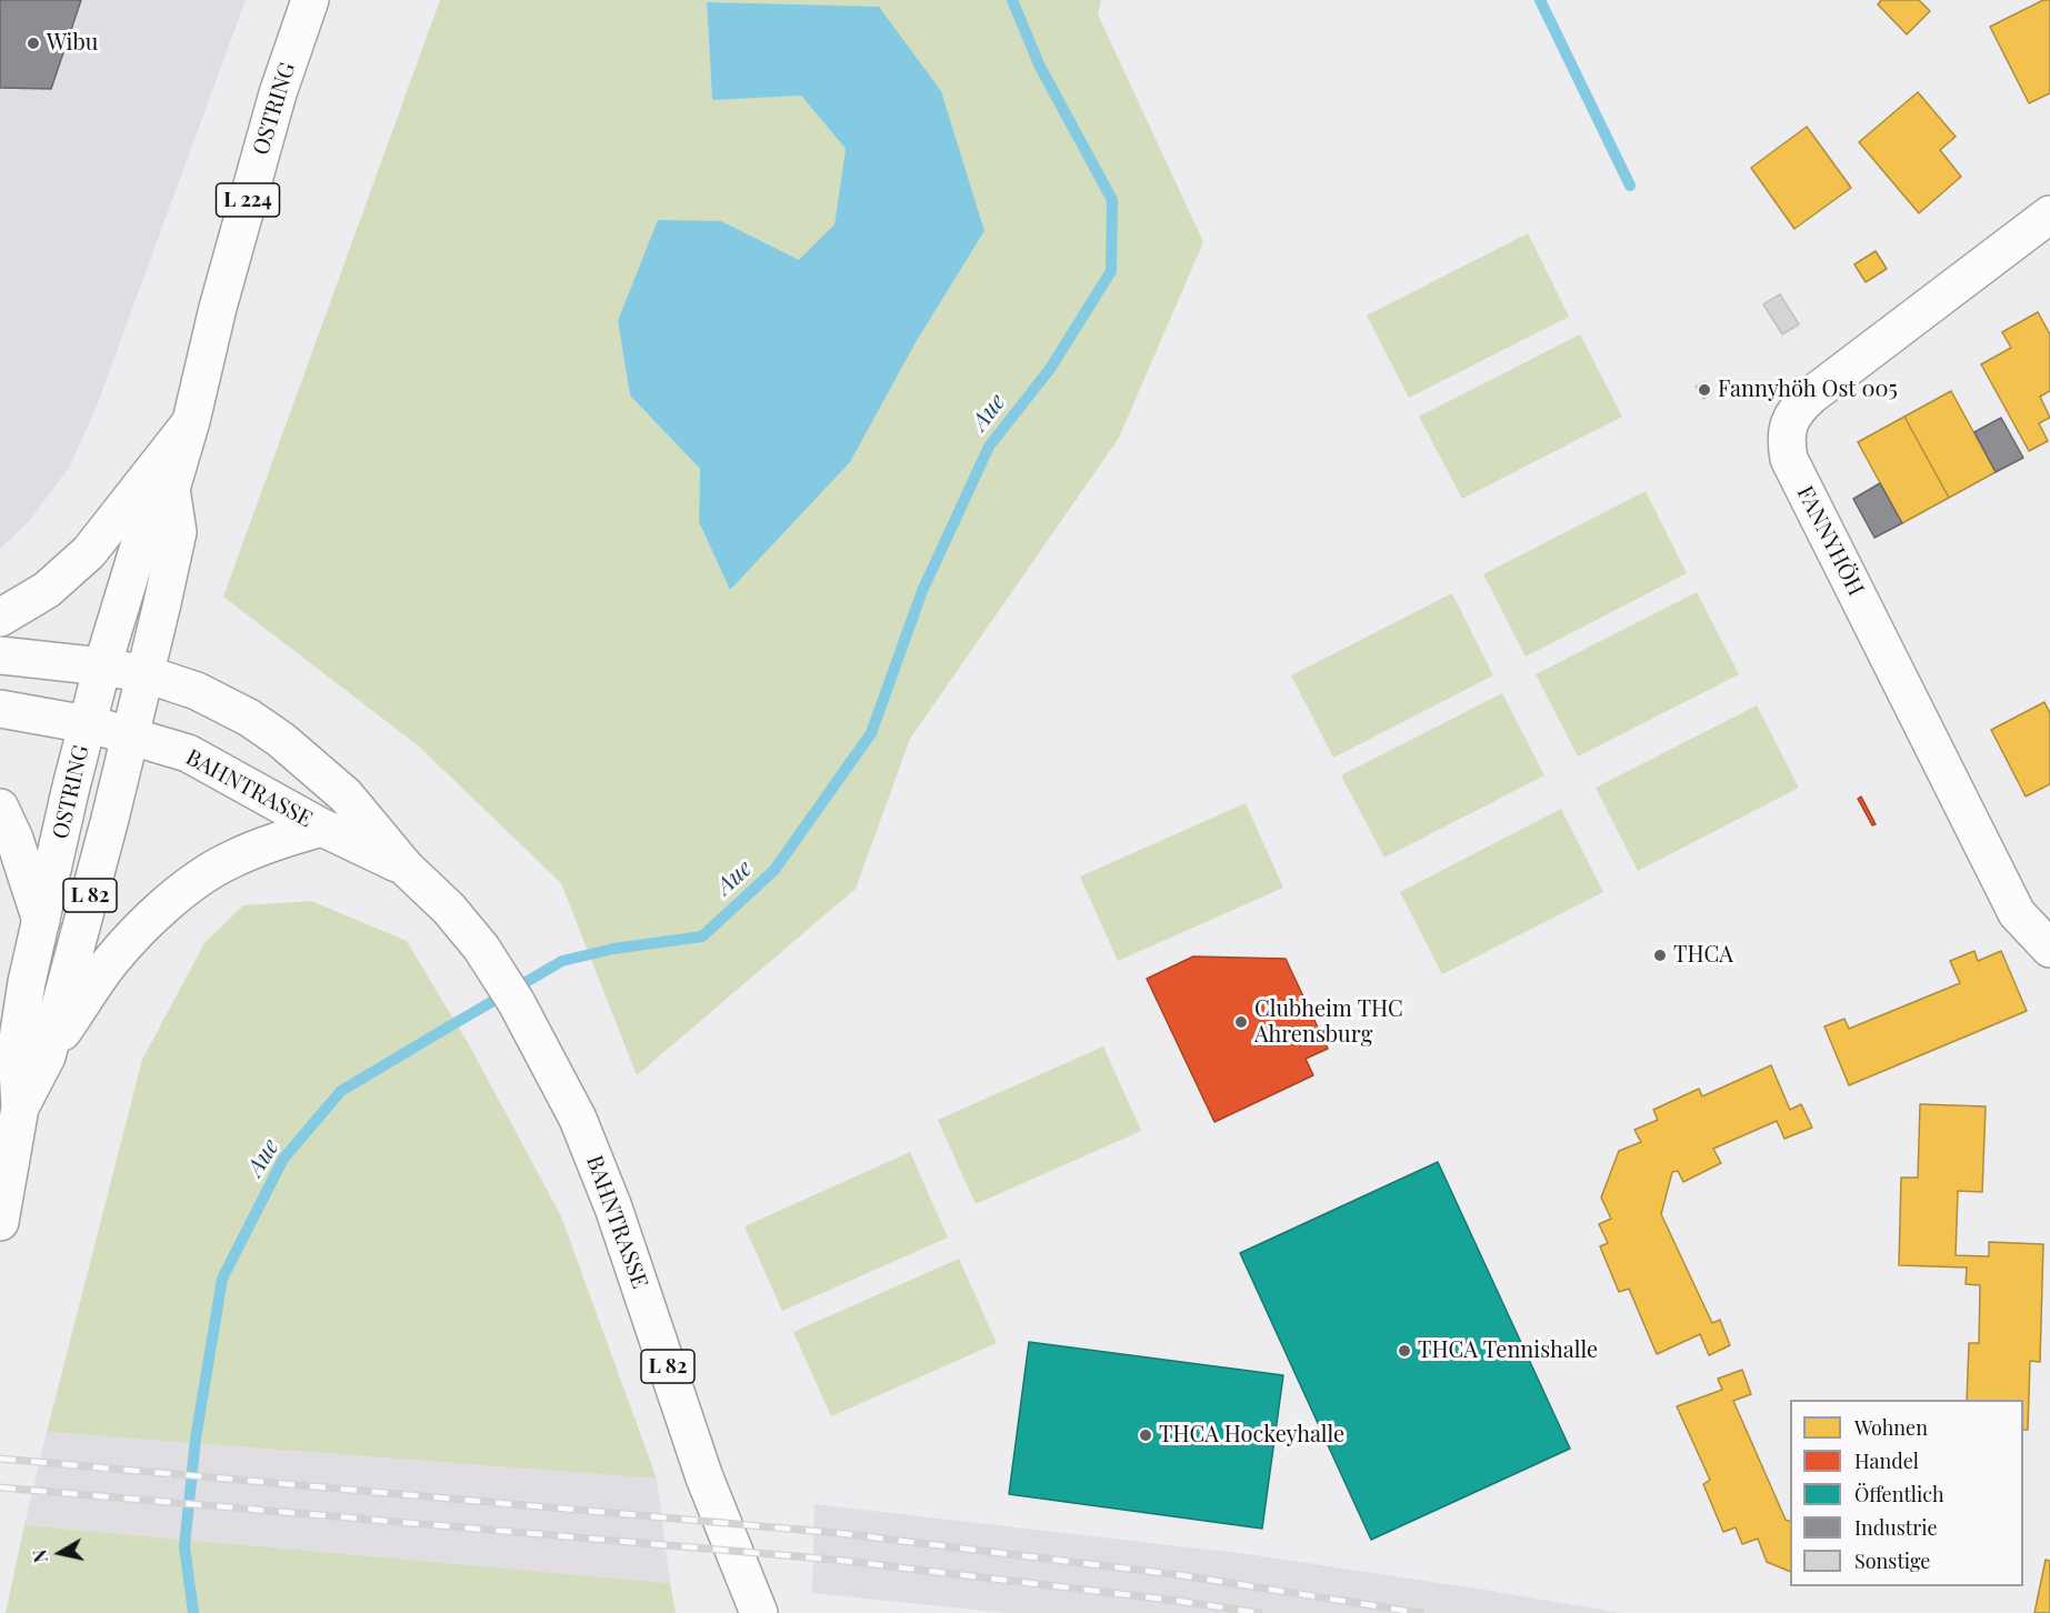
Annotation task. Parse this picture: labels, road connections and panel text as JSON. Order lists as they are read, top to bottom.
{
  "streets": {
    "main road": [
      "OSTRING",
      "L 224",
      "FANNYHÖH",
      "BAHNTRASSE",
      "L 82"
    ]
  },
  "crossings": [
    ["OSTRING", "BAHNTRASSE"],
    ["OSTRING", "L 82"],
    ["BAHNTRASSE", "L 82"]
  ],
  "water": ["Aue"],
  "places": [
    "Wibu",
    "Fannyhöh Ost 005",
    "THCA",
    "Clubheim THC Ahrensburg",
    "THCA Tennishalle",
    "THCA Hockeyhalle"
  ],
  "legend": [
    "Wohnen",
    "Handel",
    "Öffentlich",
    "Industrie",
    "Sonstige"
  ],
  "north": "left"
}
